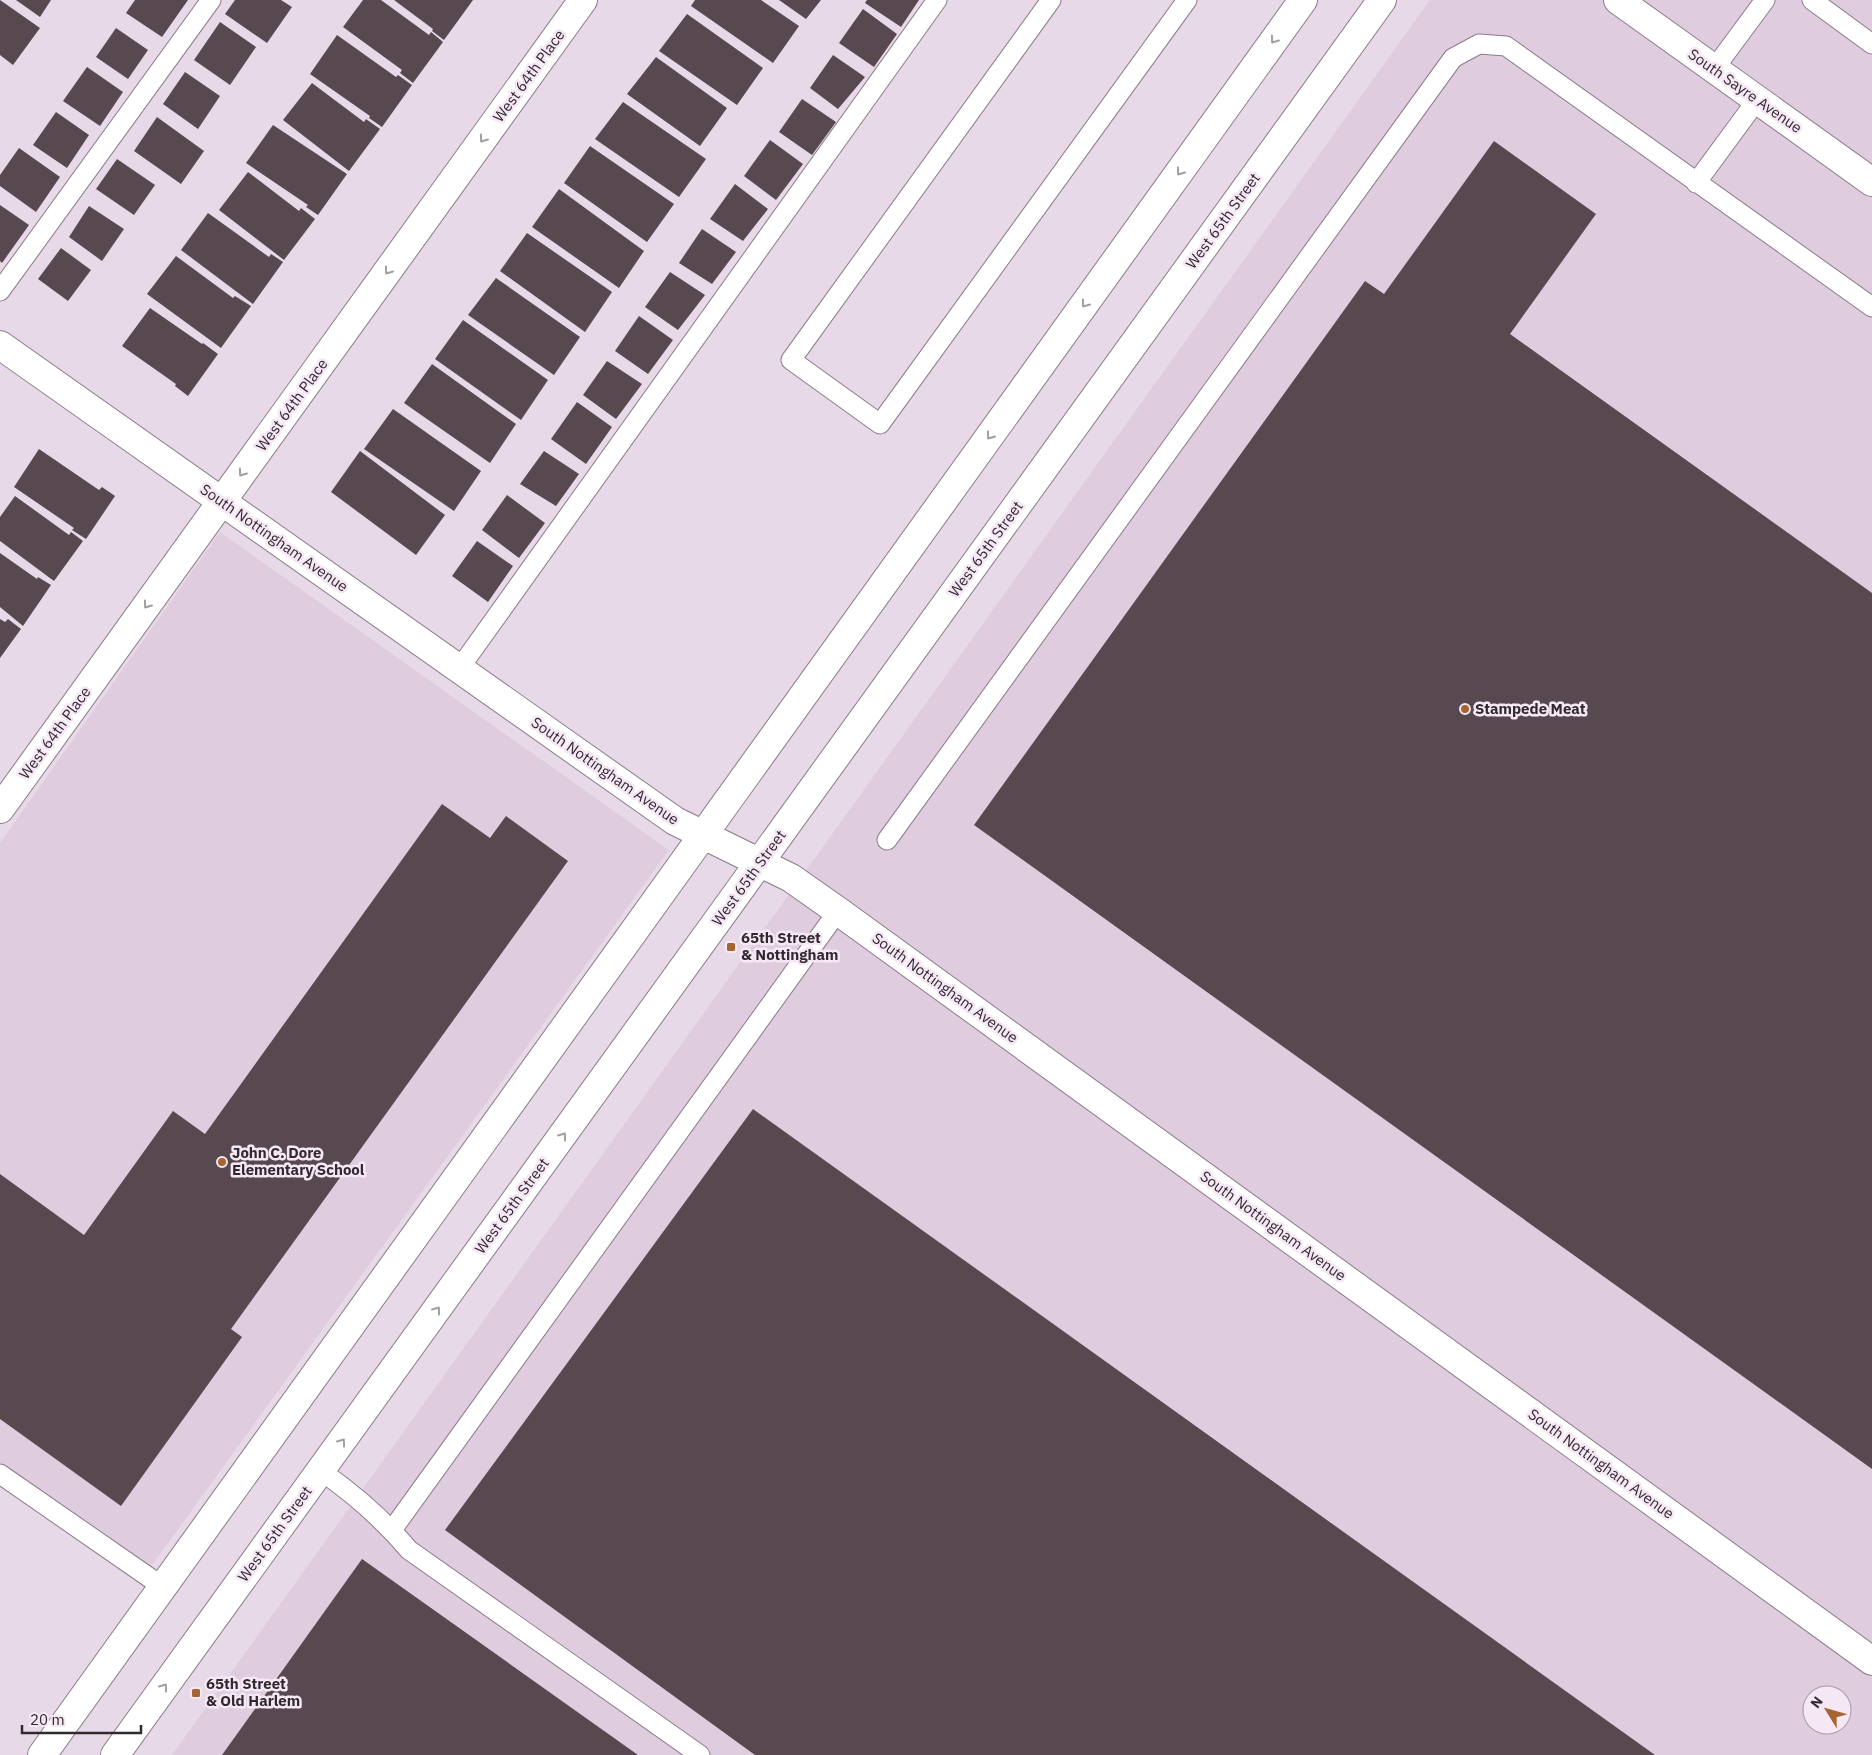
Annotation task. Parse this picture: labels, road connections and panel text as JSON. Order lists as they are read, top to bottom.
{
  "streets": {
    "street": [
      "West 64th Place",
      "South Sayre Avenue",
      "West 65th Street",
      "South Nottingham Avenue"
    ]
  },
  "crossings": [
    ["West 64th Place", "South Nottingham Avenue"],
    ["West 65th Street", "South Nottingham Avenue"]
  ],
  "one_way": ["West 64th Place"],
  "places": {
    "other": ["Stampede Meat", "John C. Dore Elementary School"],
    "transit": ["65th Street & Nottingham", "65th Street & Old Harlem"]
  },
  "scale_bar": "20 m",
  "north": "top left"
}
